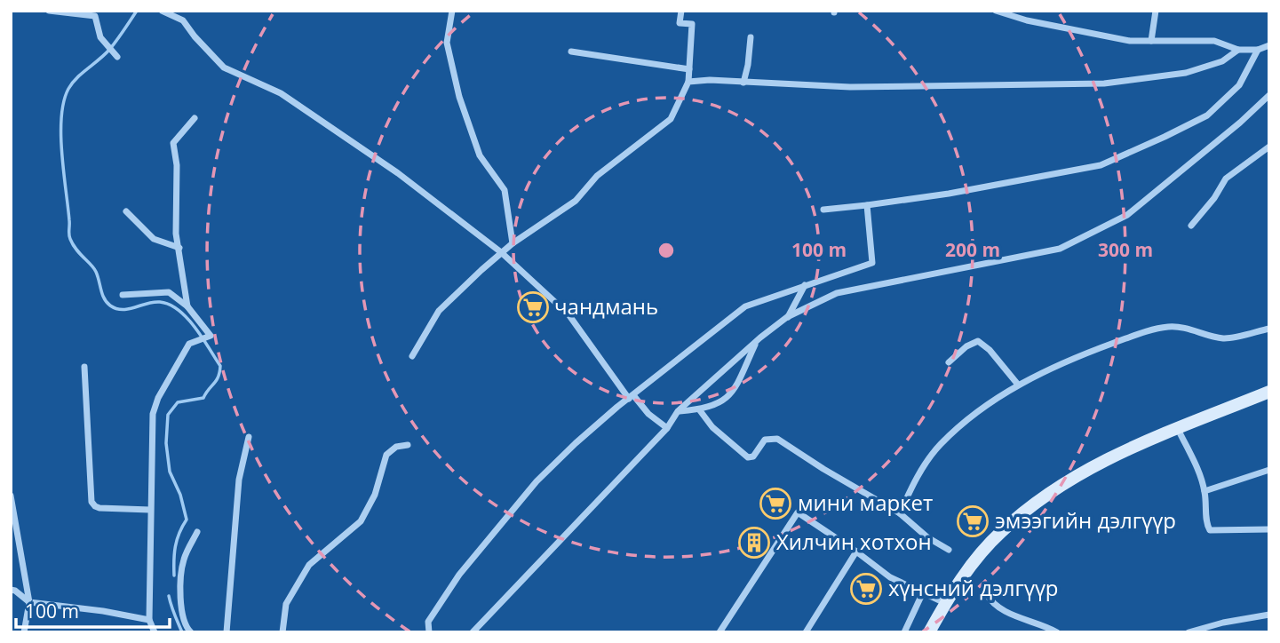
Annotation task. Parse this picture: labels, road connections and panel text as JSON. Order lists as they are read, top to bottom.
{
  "places": {
    "supermarket": [
      "чандмань",
      "мини маркет",
      "эмээгийн дэлгүүр",
      "хүнсний дэлгүүр"
    ],
    "building": ["Хилчин хотхон"]
  },
  "scale_bar": "100 m",
  "rings": ["100 m", "200 m", "300 m"]
}
